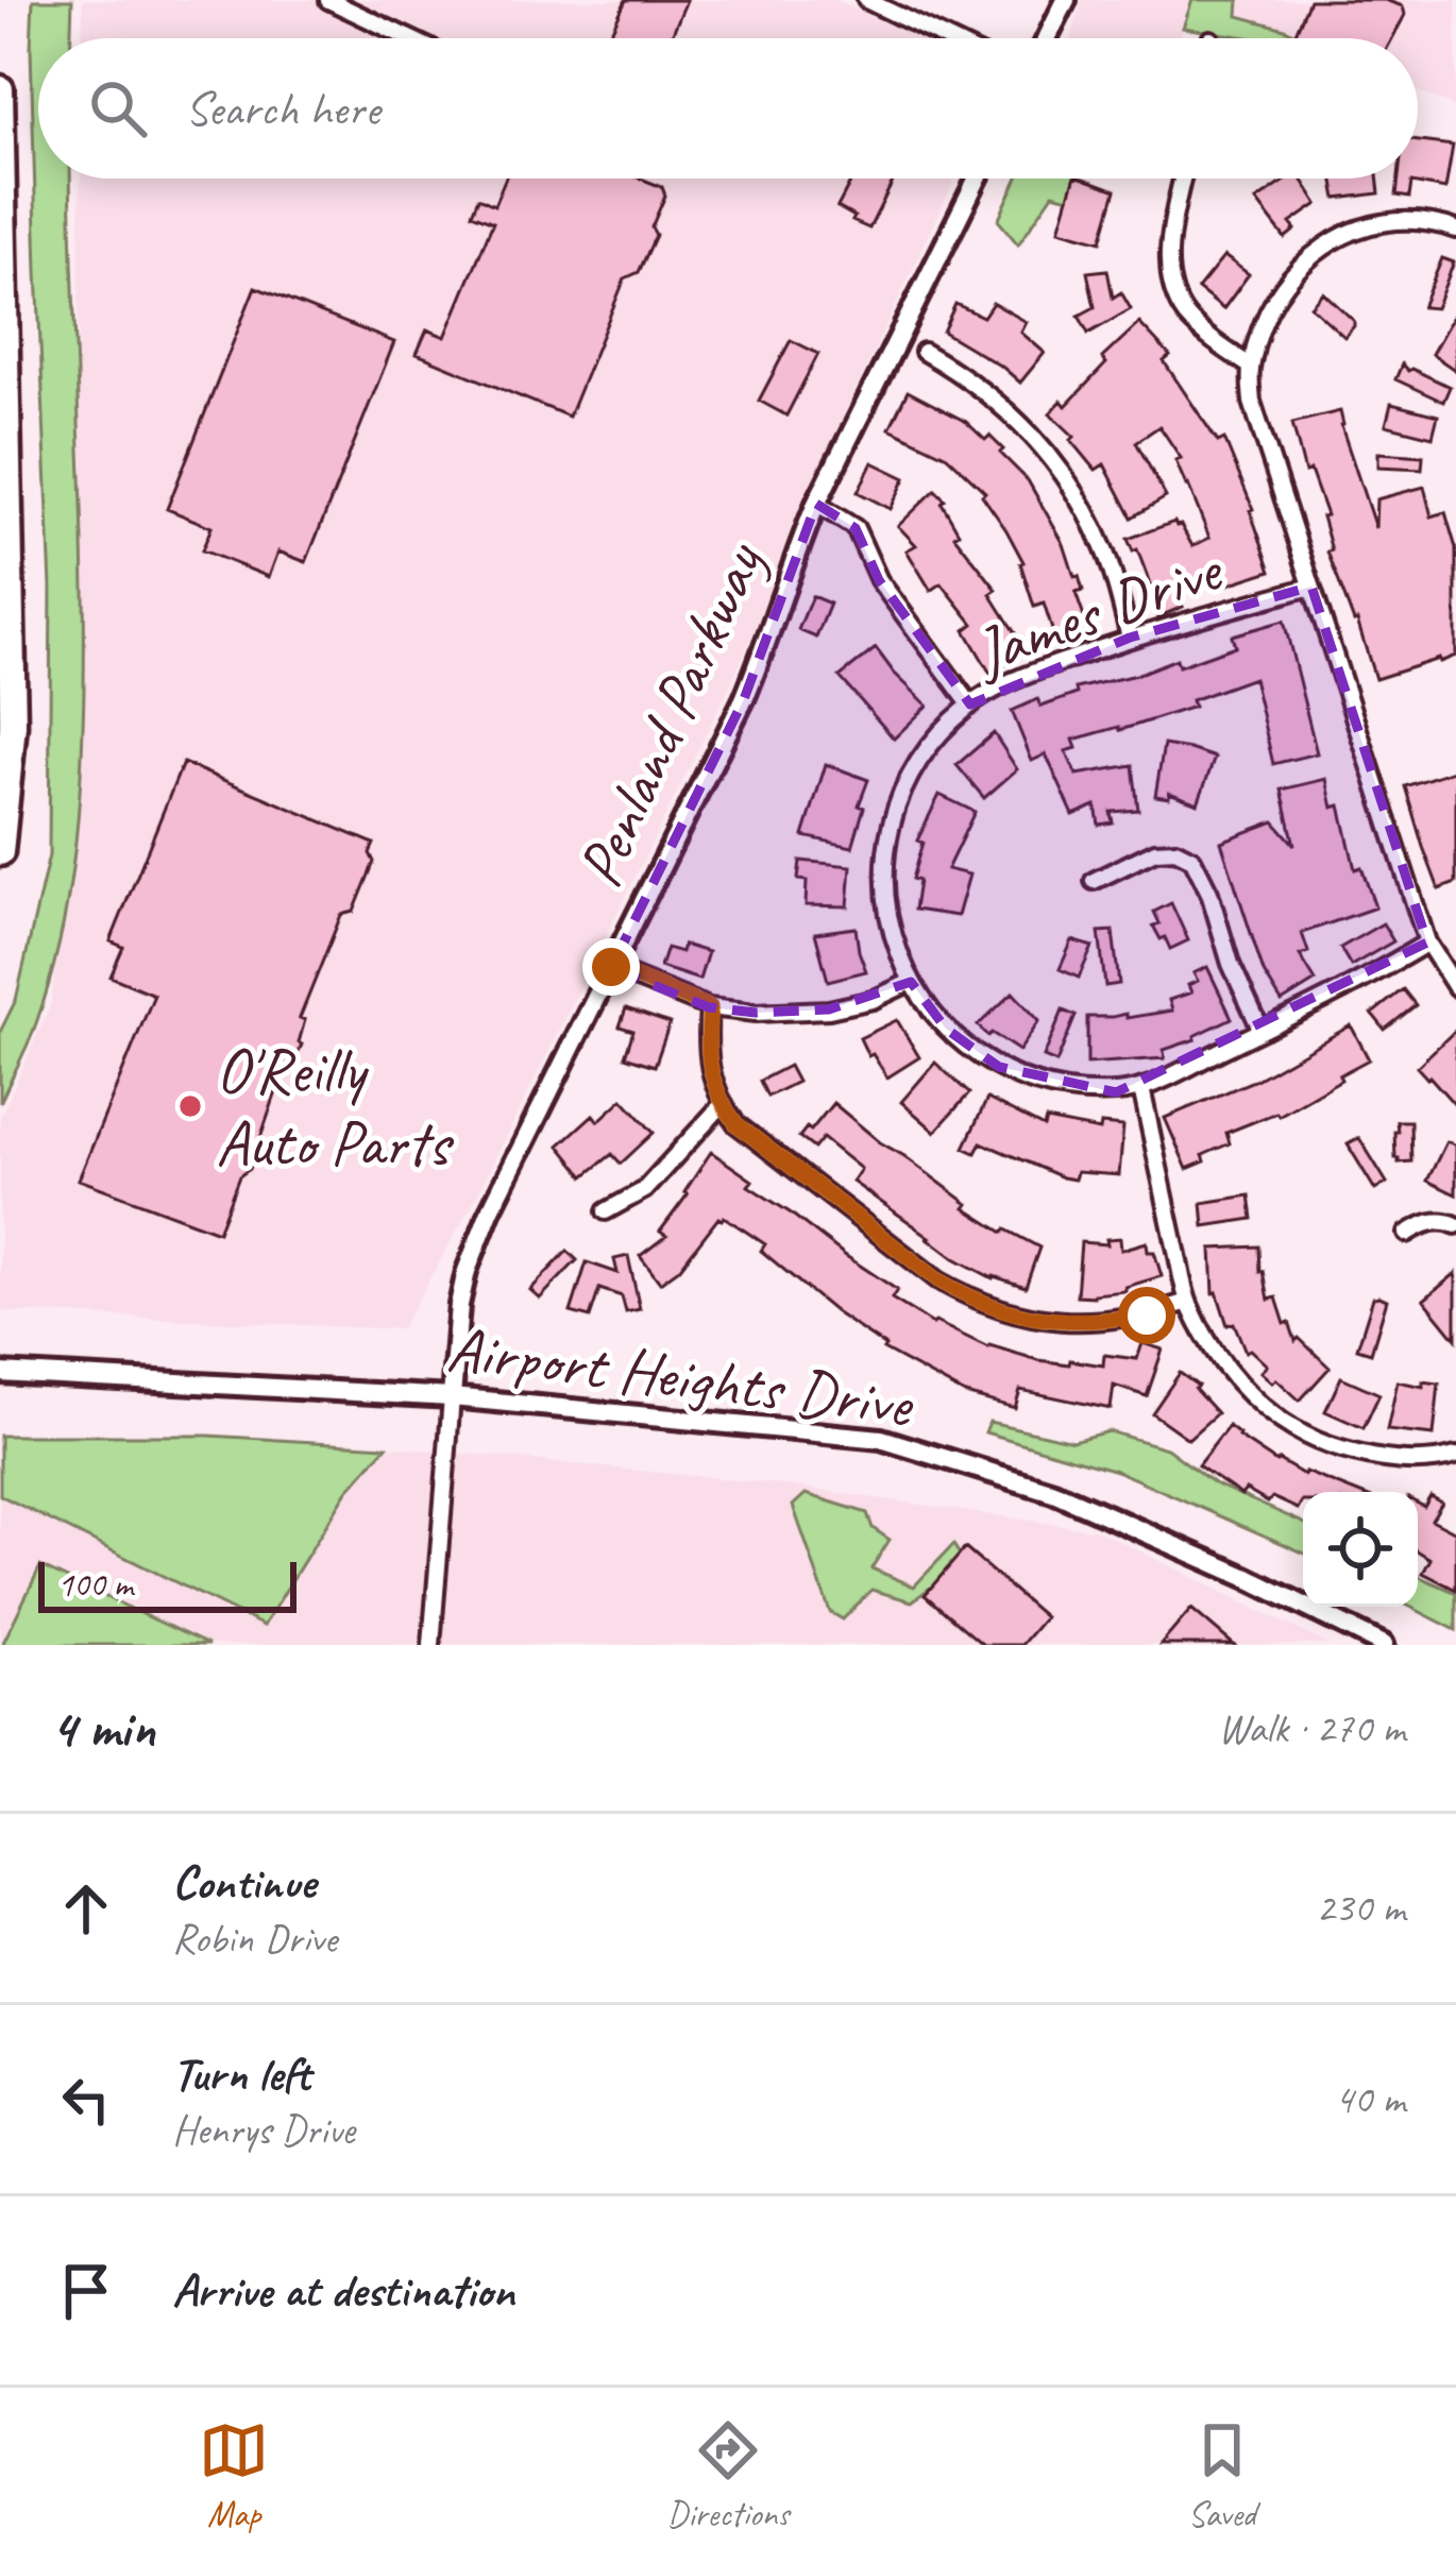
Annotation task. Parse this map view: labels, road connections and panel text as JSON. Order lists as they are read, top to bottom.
{
  "streets": {
    "street": ["James Drive", "Penland Parkway", "Airport Heights Drive"]
  },
  "crossings": [
    ["Penland Parkway", "Airport Heights Drive"]
  ],
  "places": ["O'Reilly Auto Parts"],
  "scale_bar": "100 m",
  "page": {
    "search": "Search here",
    "scale": "100 m",
    "heading": ["4 min", "Walk · 270 m"],
    "list": [
      ["Continue", "Robin Drive", "230 m"],
      ["Turn left", "Henrys Drive", "40 m"],
      "Arrive at destination"
    ],
    "nav": ["Map", "Directions", "Saved"]
  }
}
